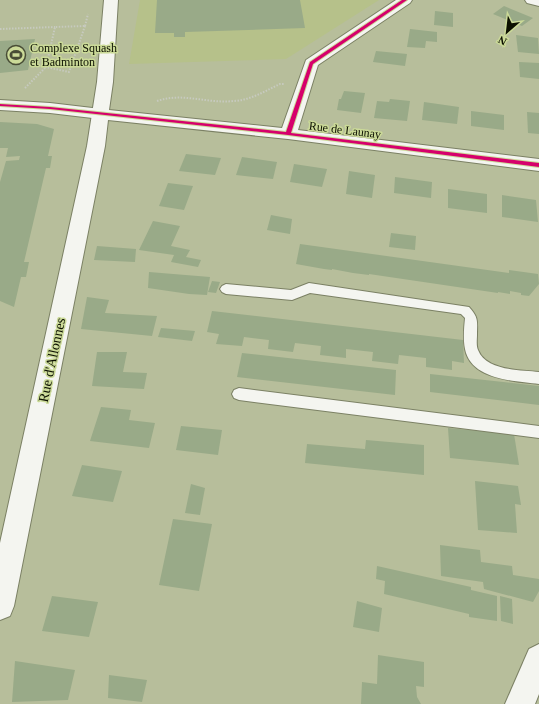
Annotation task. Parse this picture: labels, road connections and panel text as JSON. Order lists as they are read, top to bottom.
{
  "streets": {
    "street": ["Rue de Launay", "Rue d'Allonnes"]
  },
  "crossings": [
    ["Rue de Launay", "Rue d'Allonnes"]
  ],
  "places": {
    "sports": ["Complexe Squash et Badminton"]
  },
  "north": "bottom left"
}
